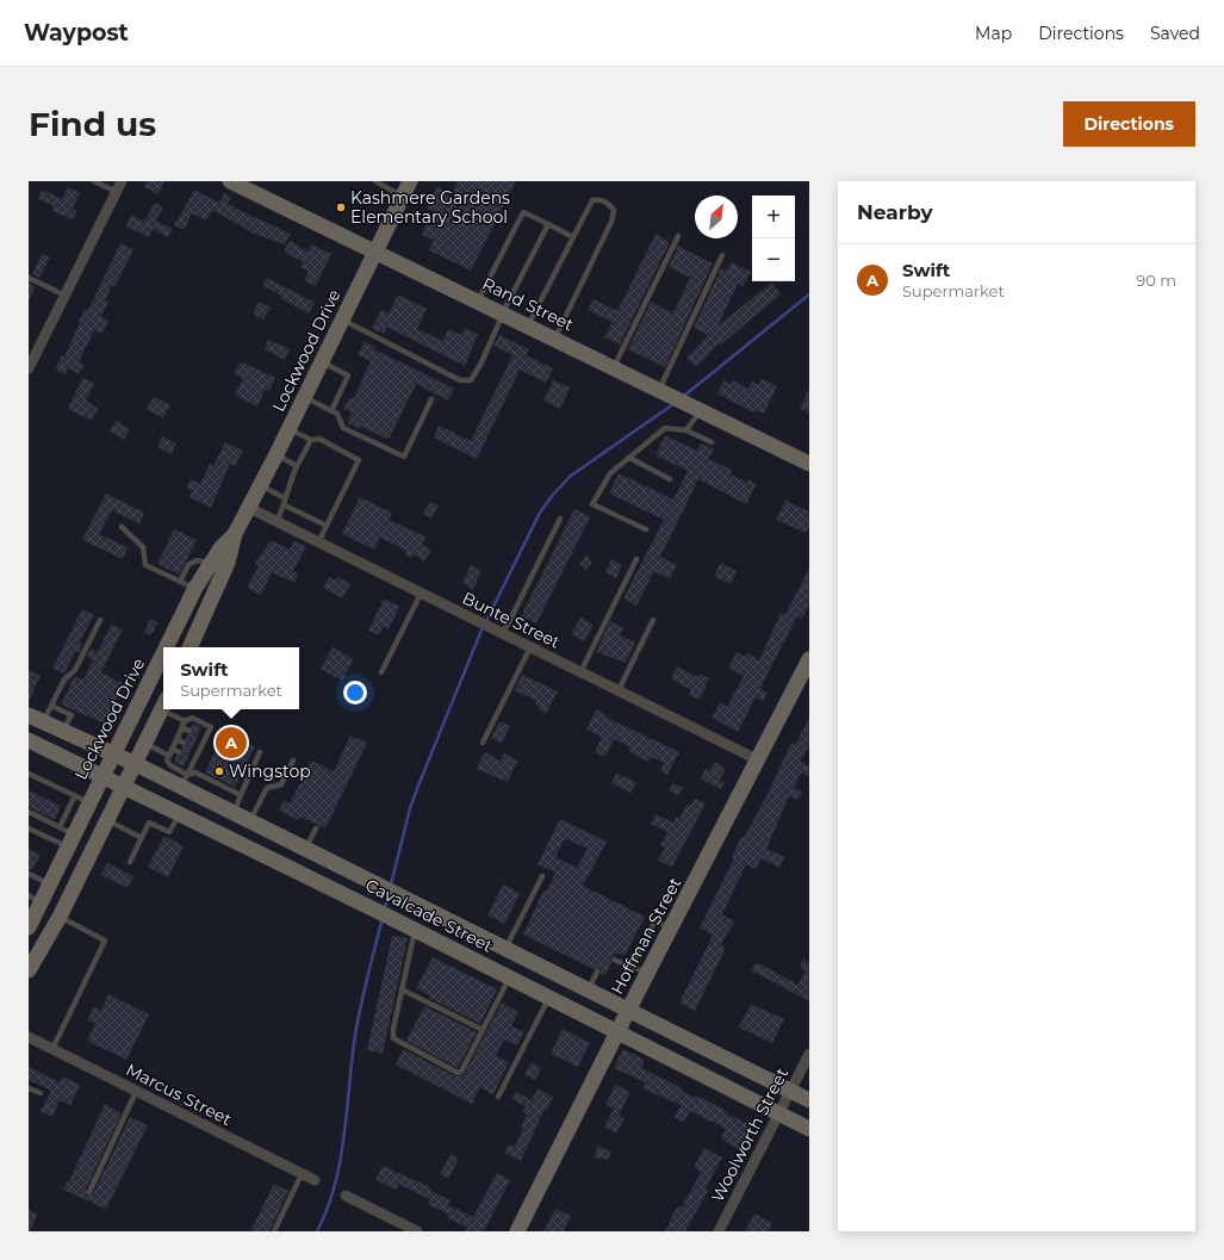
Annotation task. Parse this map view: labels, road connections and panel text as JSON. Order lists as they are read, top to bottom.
{
  "streets": {
    "main road": [
      "Rand Street",
      "Lockwood Drive",
      "Cavalcade Street",
      "Hoffman Street"
    ],
    "street": ["Bunte Street", "Marcus Street", "Woolworth Street"]
  },
  "crossings": [
    ["Rand Street", "Lockwood Drive"],
    ["Lockwood Drive", "Bunte Street"],
    ["Lockwood Drive", "Cavalcade Street"],
    ["Bunte Street", "Hoffman Street"],
    ["Cavalcade Street", "Hoffman Street"],
    ["Cavalcade Street", "Woolworth Street"]
  ],
  "places": ["Kashmere Gardens Elementary School", "Wingstop"],
  "north": "top right",
  "page": {
    "header": "Waypost",
    "nav": ["Map", "Directions", "Saved"],
    "buttons": "Directions",
    "title": "Find us",
    "heading": "Nearby",
    "map_buttons": ["+", "−"],
    "list": [
      {
        "mark": "A",
        "name": "Swift",
        "note": "Supermarket",
        "value": "90 m"
      }
    ],
    "popup": ["Swift", "Supermarket"],
    "pins": "A"
  }
}
